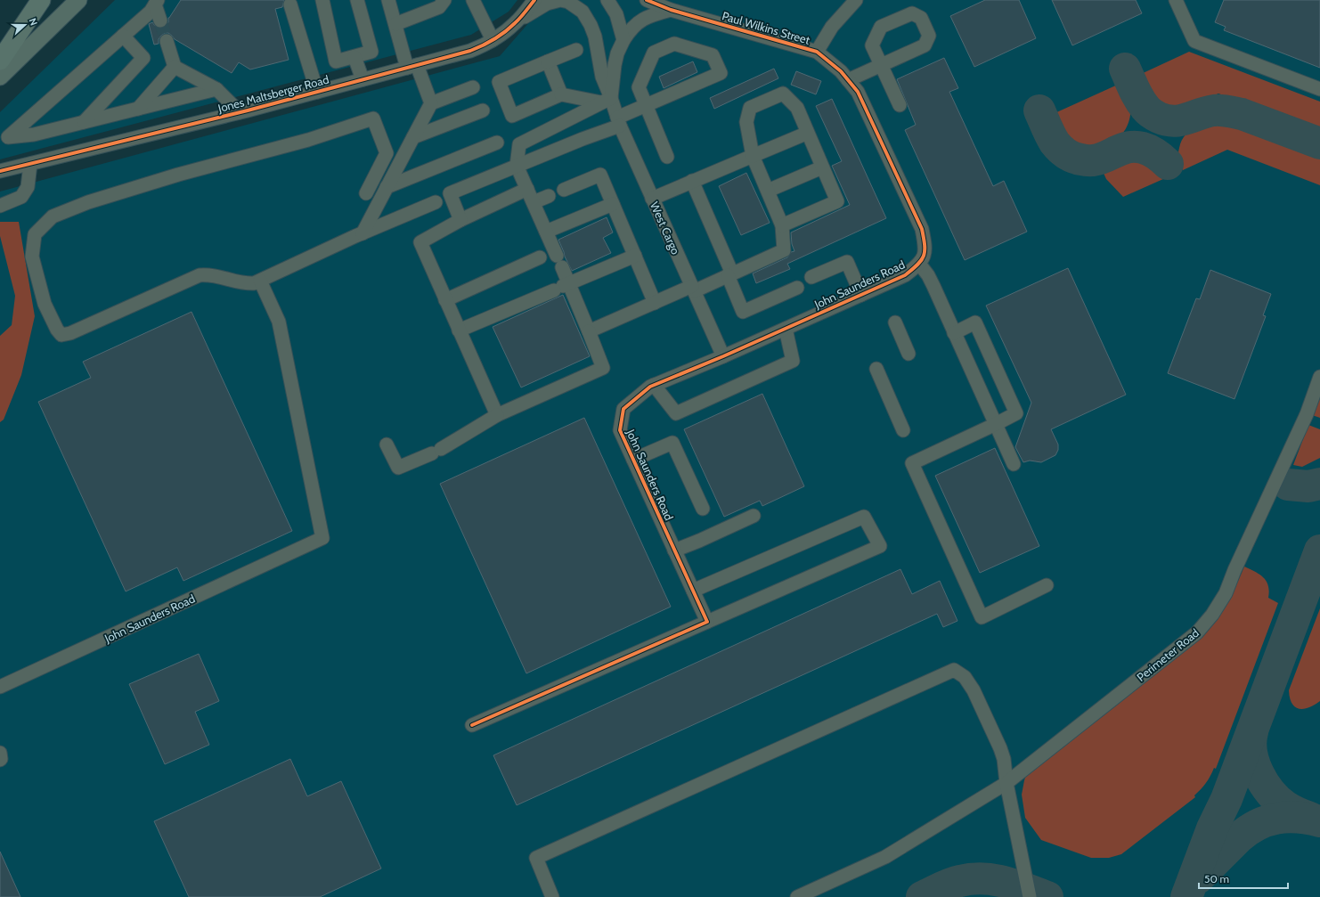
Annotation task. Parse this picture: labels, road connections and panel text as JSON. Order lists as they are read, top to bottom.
{
  "streets": {
    "street": [
      "Paul Wilkins Street",
      "Jones Maltsberger Road",
      "West Cargo",
      "John Saunders Road",
      "Perimeter Road"
    ]
  },
  "crossings": [
    ["Paul Wilkins Street", "West Cargo"],
    ["Paul Wilkins Street", "John Saunders Road"],
    ["Jones Maltsberger Road", "West Cargo"],
    ["West Cargo", "John Saunders Road"]
  ],
  "scale_bar": "50 m",
  "north": "right"
}
